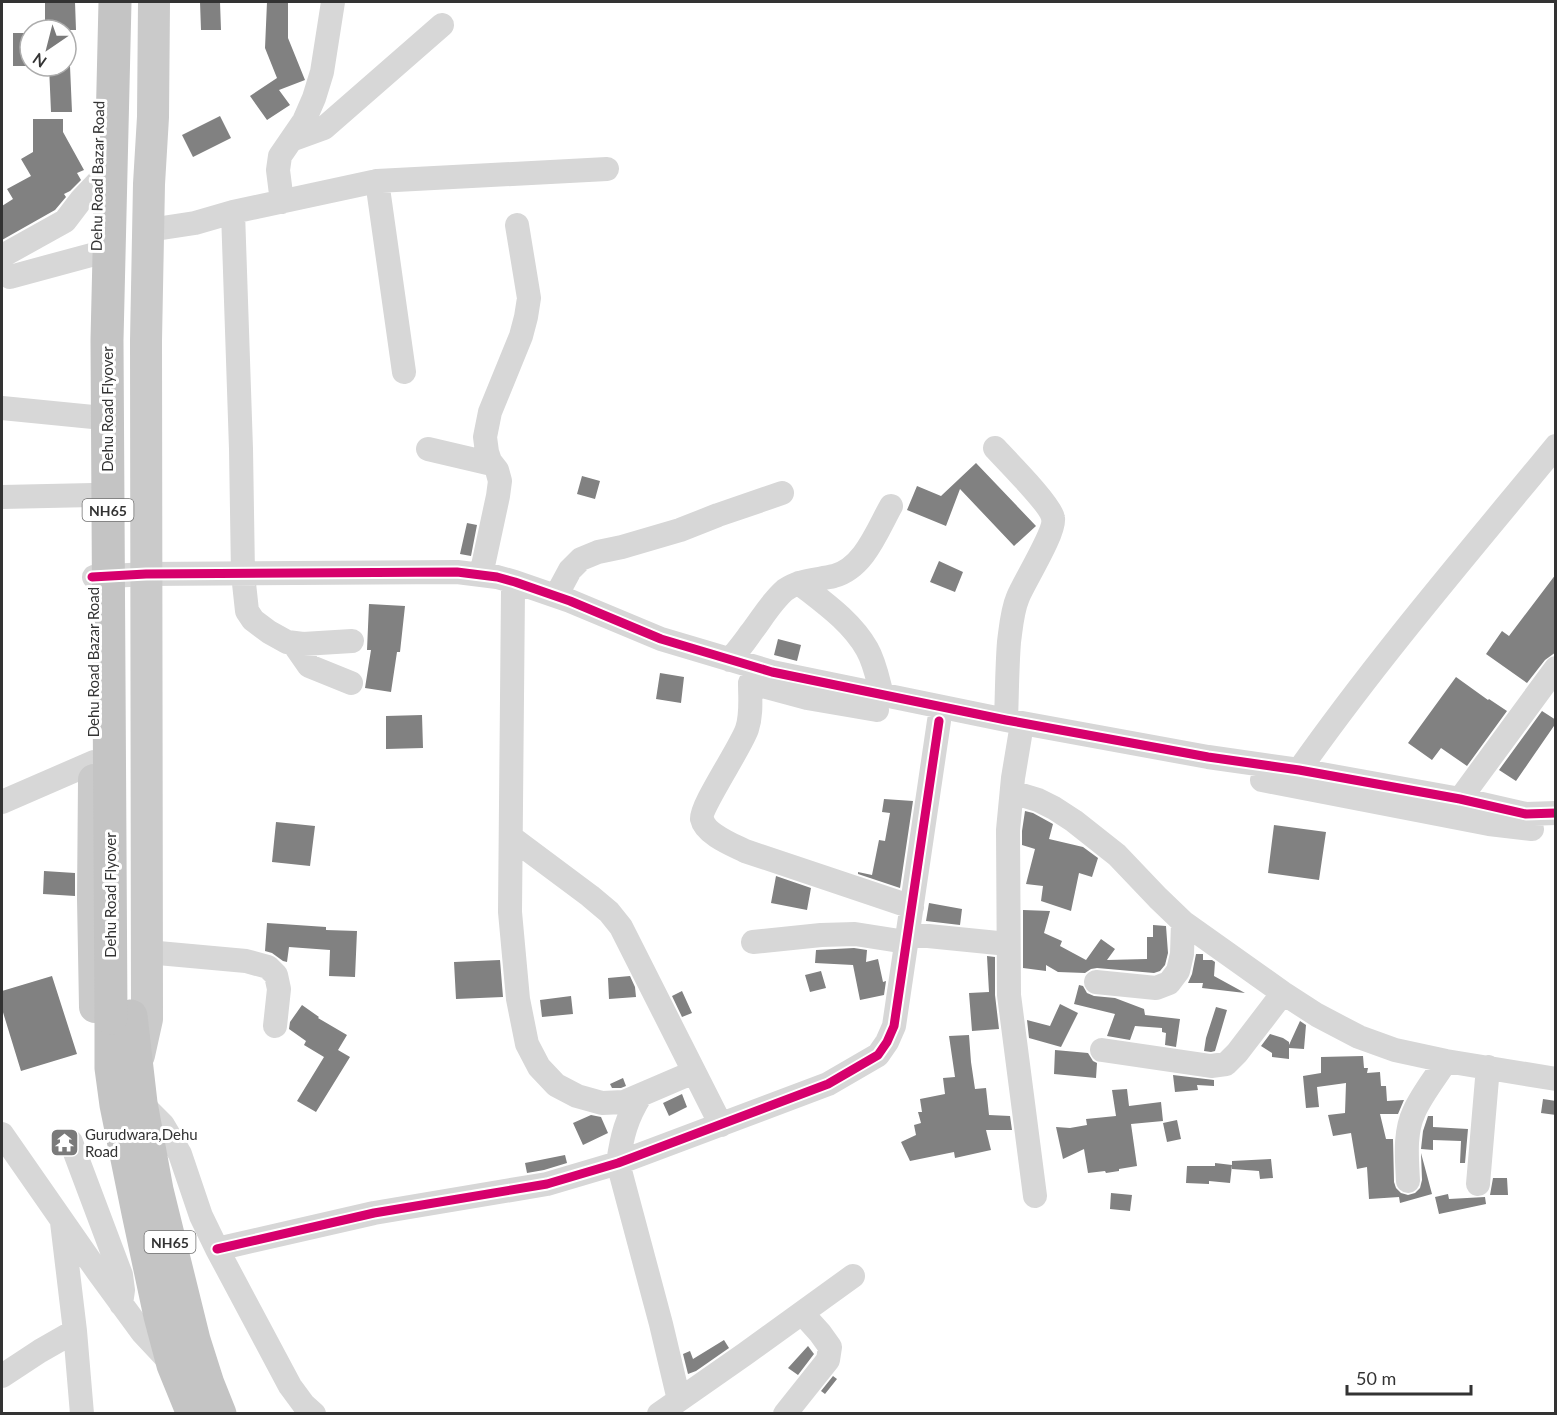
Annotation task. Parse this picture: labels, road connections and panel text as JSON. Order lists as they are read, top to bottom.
{
  "streets": {
    "highway": ["Dehu Road Flyover", "NH65"],
    "main road": ["Dehu Road Bazar Road"]
  },
  "crossings": [
    ["Dehu Road Bazar Road", "Dehu Road Flyover"],
    ["Dehu Road Bazar Road", "NH65"],
    ["Dehu Road Flyover", "NH65"]
  ],
  "places": {
    "temple": ["Gurudwara,Dehu Road"]
  },
  "scale_bar": "50 m",
  "north": "bottom left"
}
